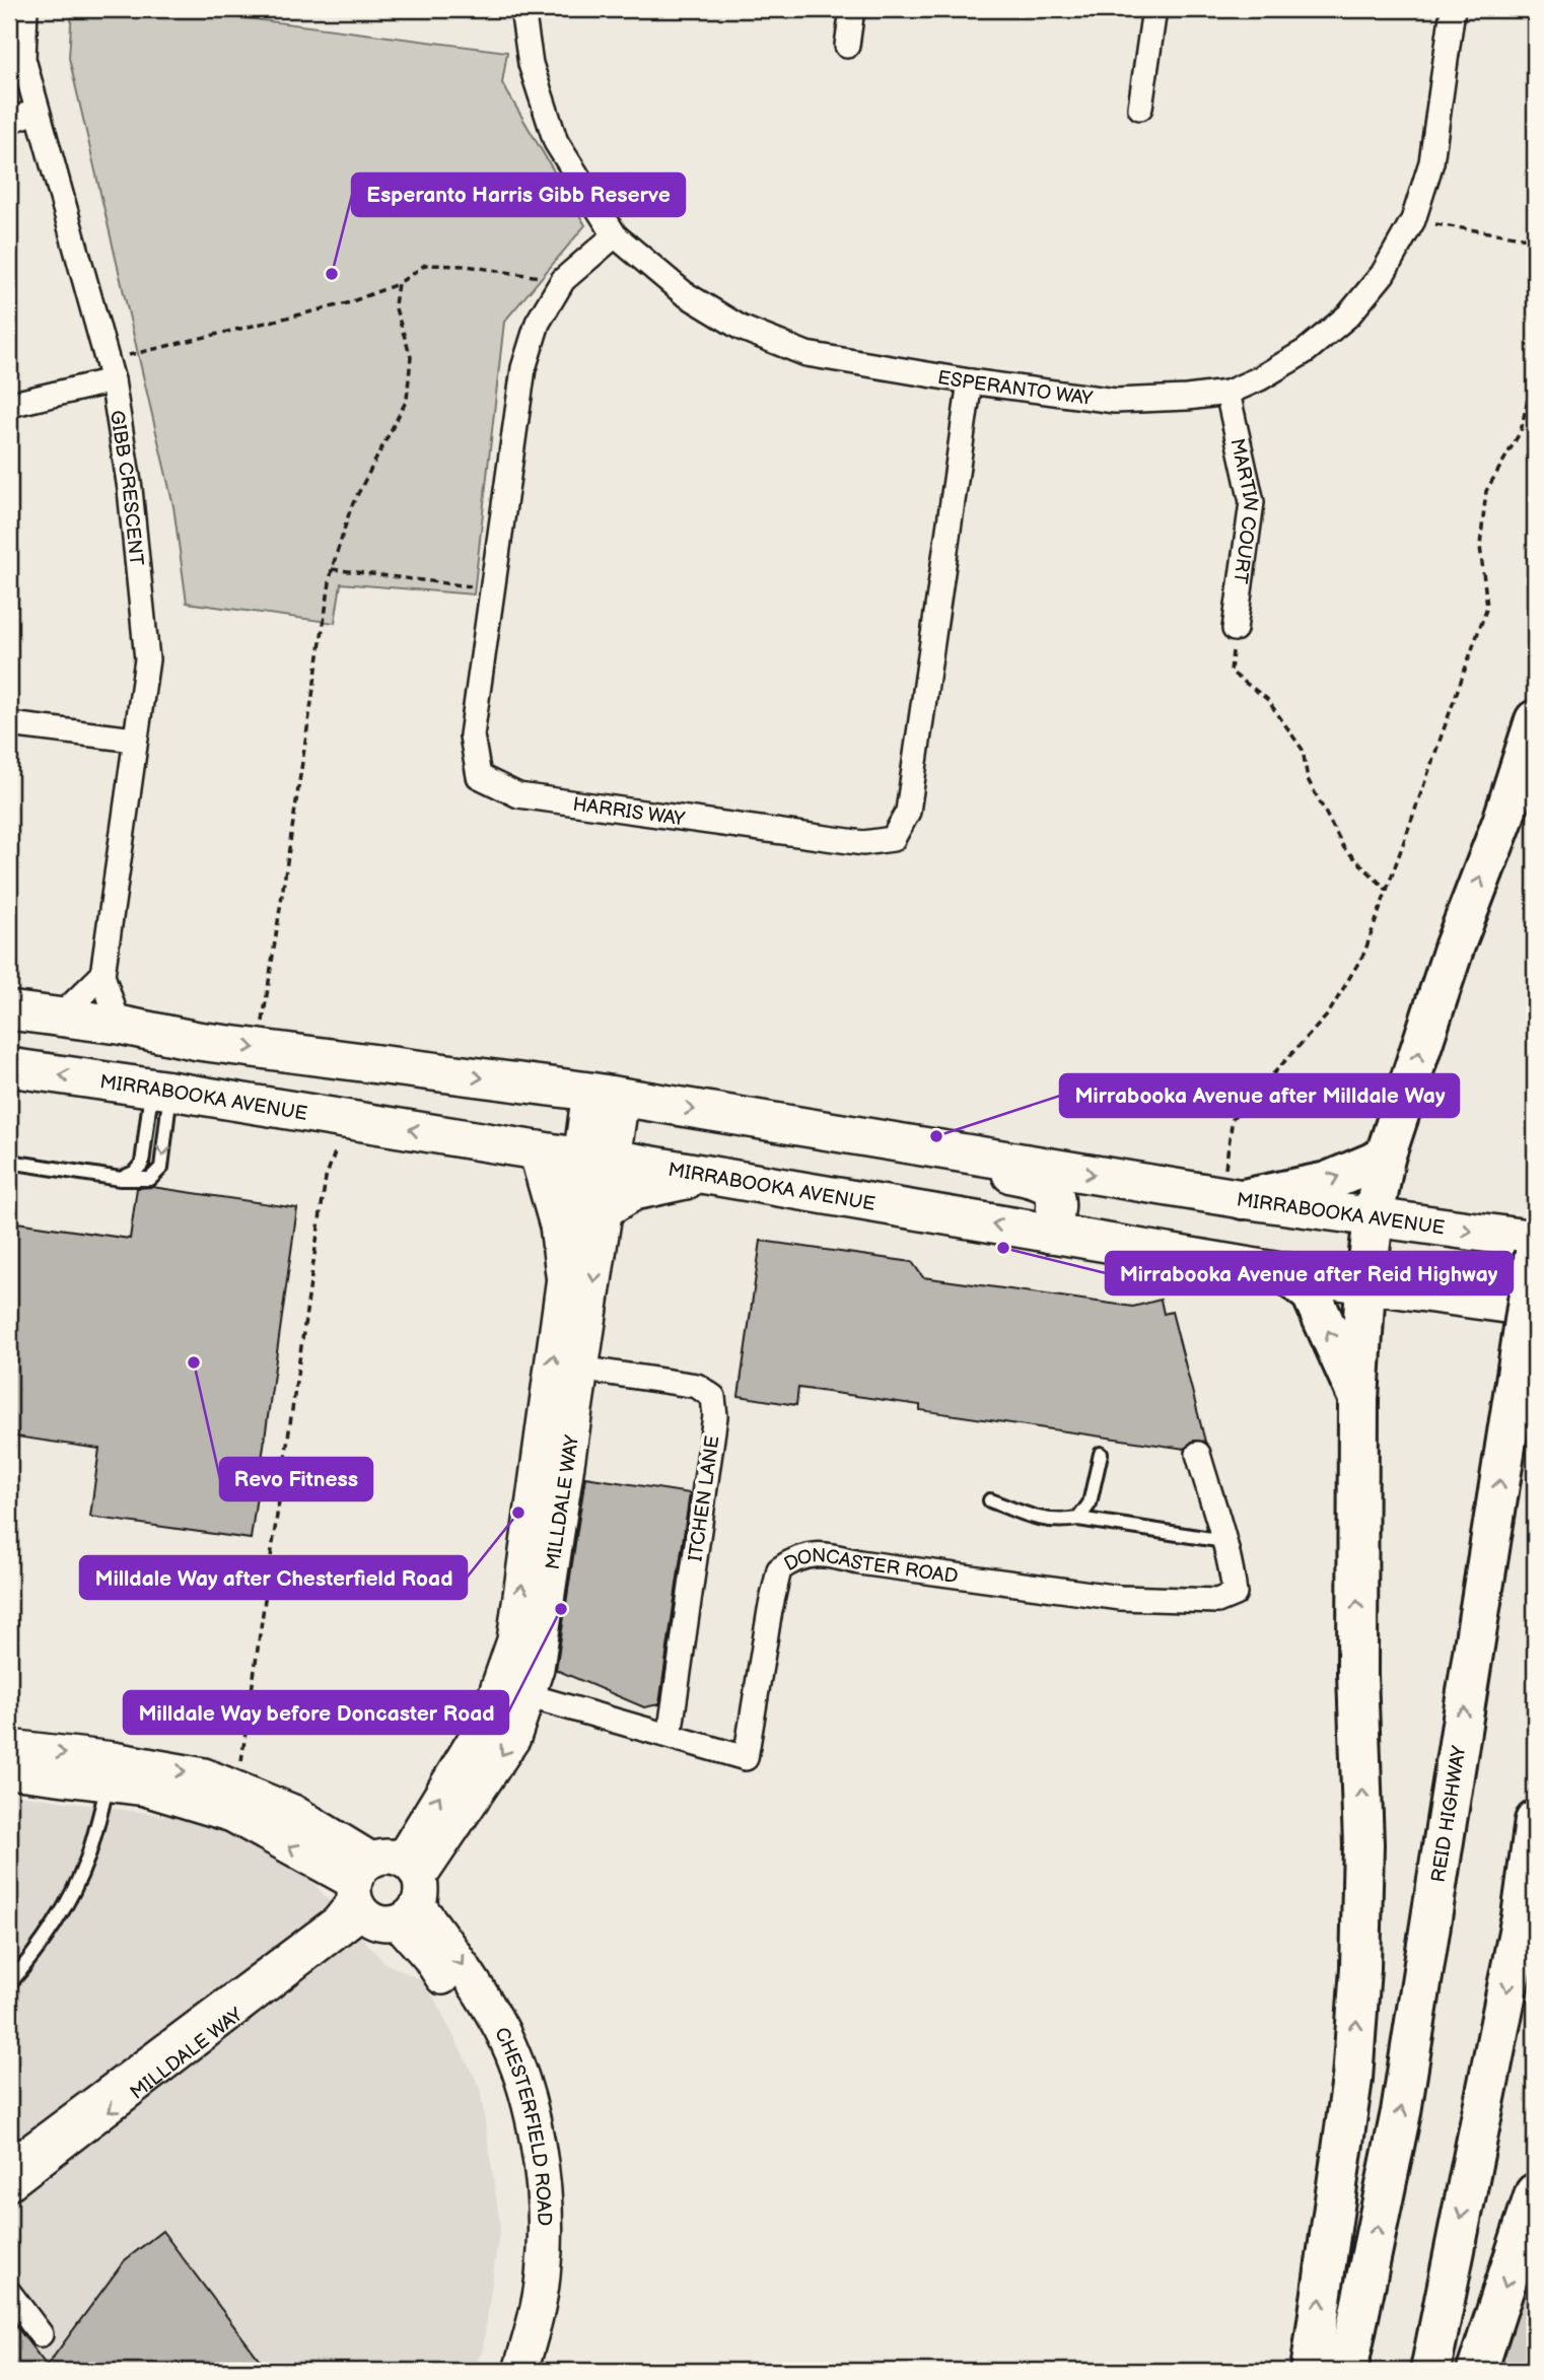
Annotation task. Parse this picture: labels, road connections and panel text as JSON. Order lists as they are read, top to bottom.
{
  "streets": {
    "highway": ["REID HIGHWAY"],
    "main road": ["MIRRABOOKA AVENUE"],
    "street": [
      "ESPERANTO WAY",
      "GIBB CRESCENT",
      "MARTIN COURT",
      "HARRIS WAY",
      "ITCHEN LANE",
      "MILLDALE WAY",
      "DONCASTER ROAD",
      "CHESTERFIELD ROAD"
    ]
  },
  "crossings": [
    ["ESPERANTO WAY", "MARTIN COURT"],
    ["ESPERANTO WAY", "HARRIS WAY"],
    ["GIBB CRESCENT", "MIRRABOOKA AVENUE"],
    ["MIRRABOOKA AVENUE", "MILLDALE WAY"],
    ["ITCHEN LANE", "MILLDALE WAY"],
    ["ITCHEN LANE", "DONCASTER ROAD"],
    ["MILLDALE WAY", "DONCASTER ROAD"],
    ["MILLDALE WAY", "CHESTERFIELD ROAD"]
  ],
  "places": [
    "Esperanto Harris Gibb Reserve",
    "Mirrabooka Avenue after Milldale Way",
    "Mirrabooka Avenue after Reid Highway",
    "Revo Fitness",
    "Milldale Way after Chesterfield Road",
    "Milldale Way before Doncaster Road"
  ]
}
